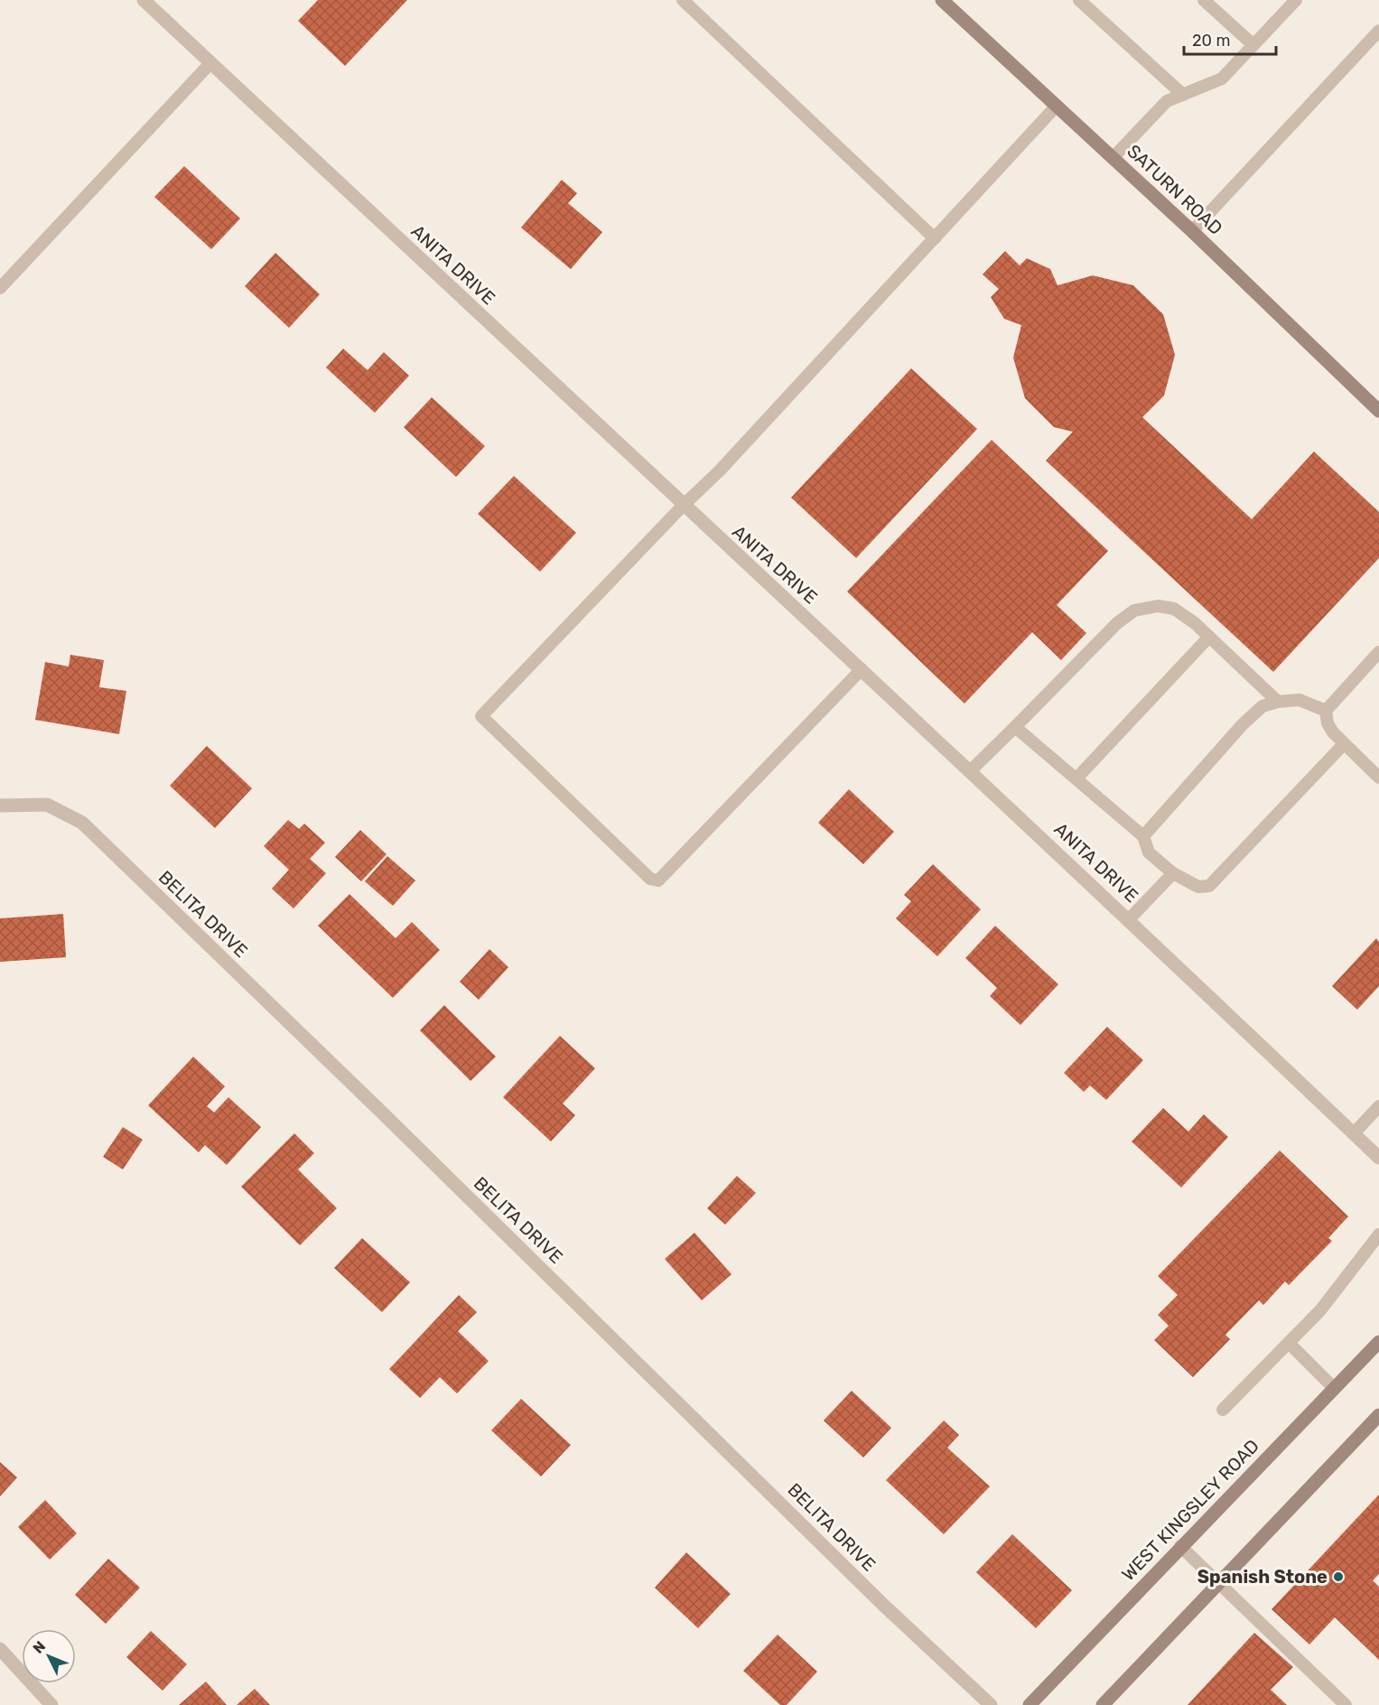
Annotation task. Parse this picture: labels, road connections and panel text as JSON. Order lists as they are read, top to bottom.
{
  "streets": {
    "main road": ["SATURN ROAD", "WEST KINGSLEY ROAD"],
    "street": ["ANITA DRIVE", "BELITA DRIVE"]
  },
  "places": ["Spanish Stone"],
  "scale_bar": "20 m",
  "north": "top left"
}
